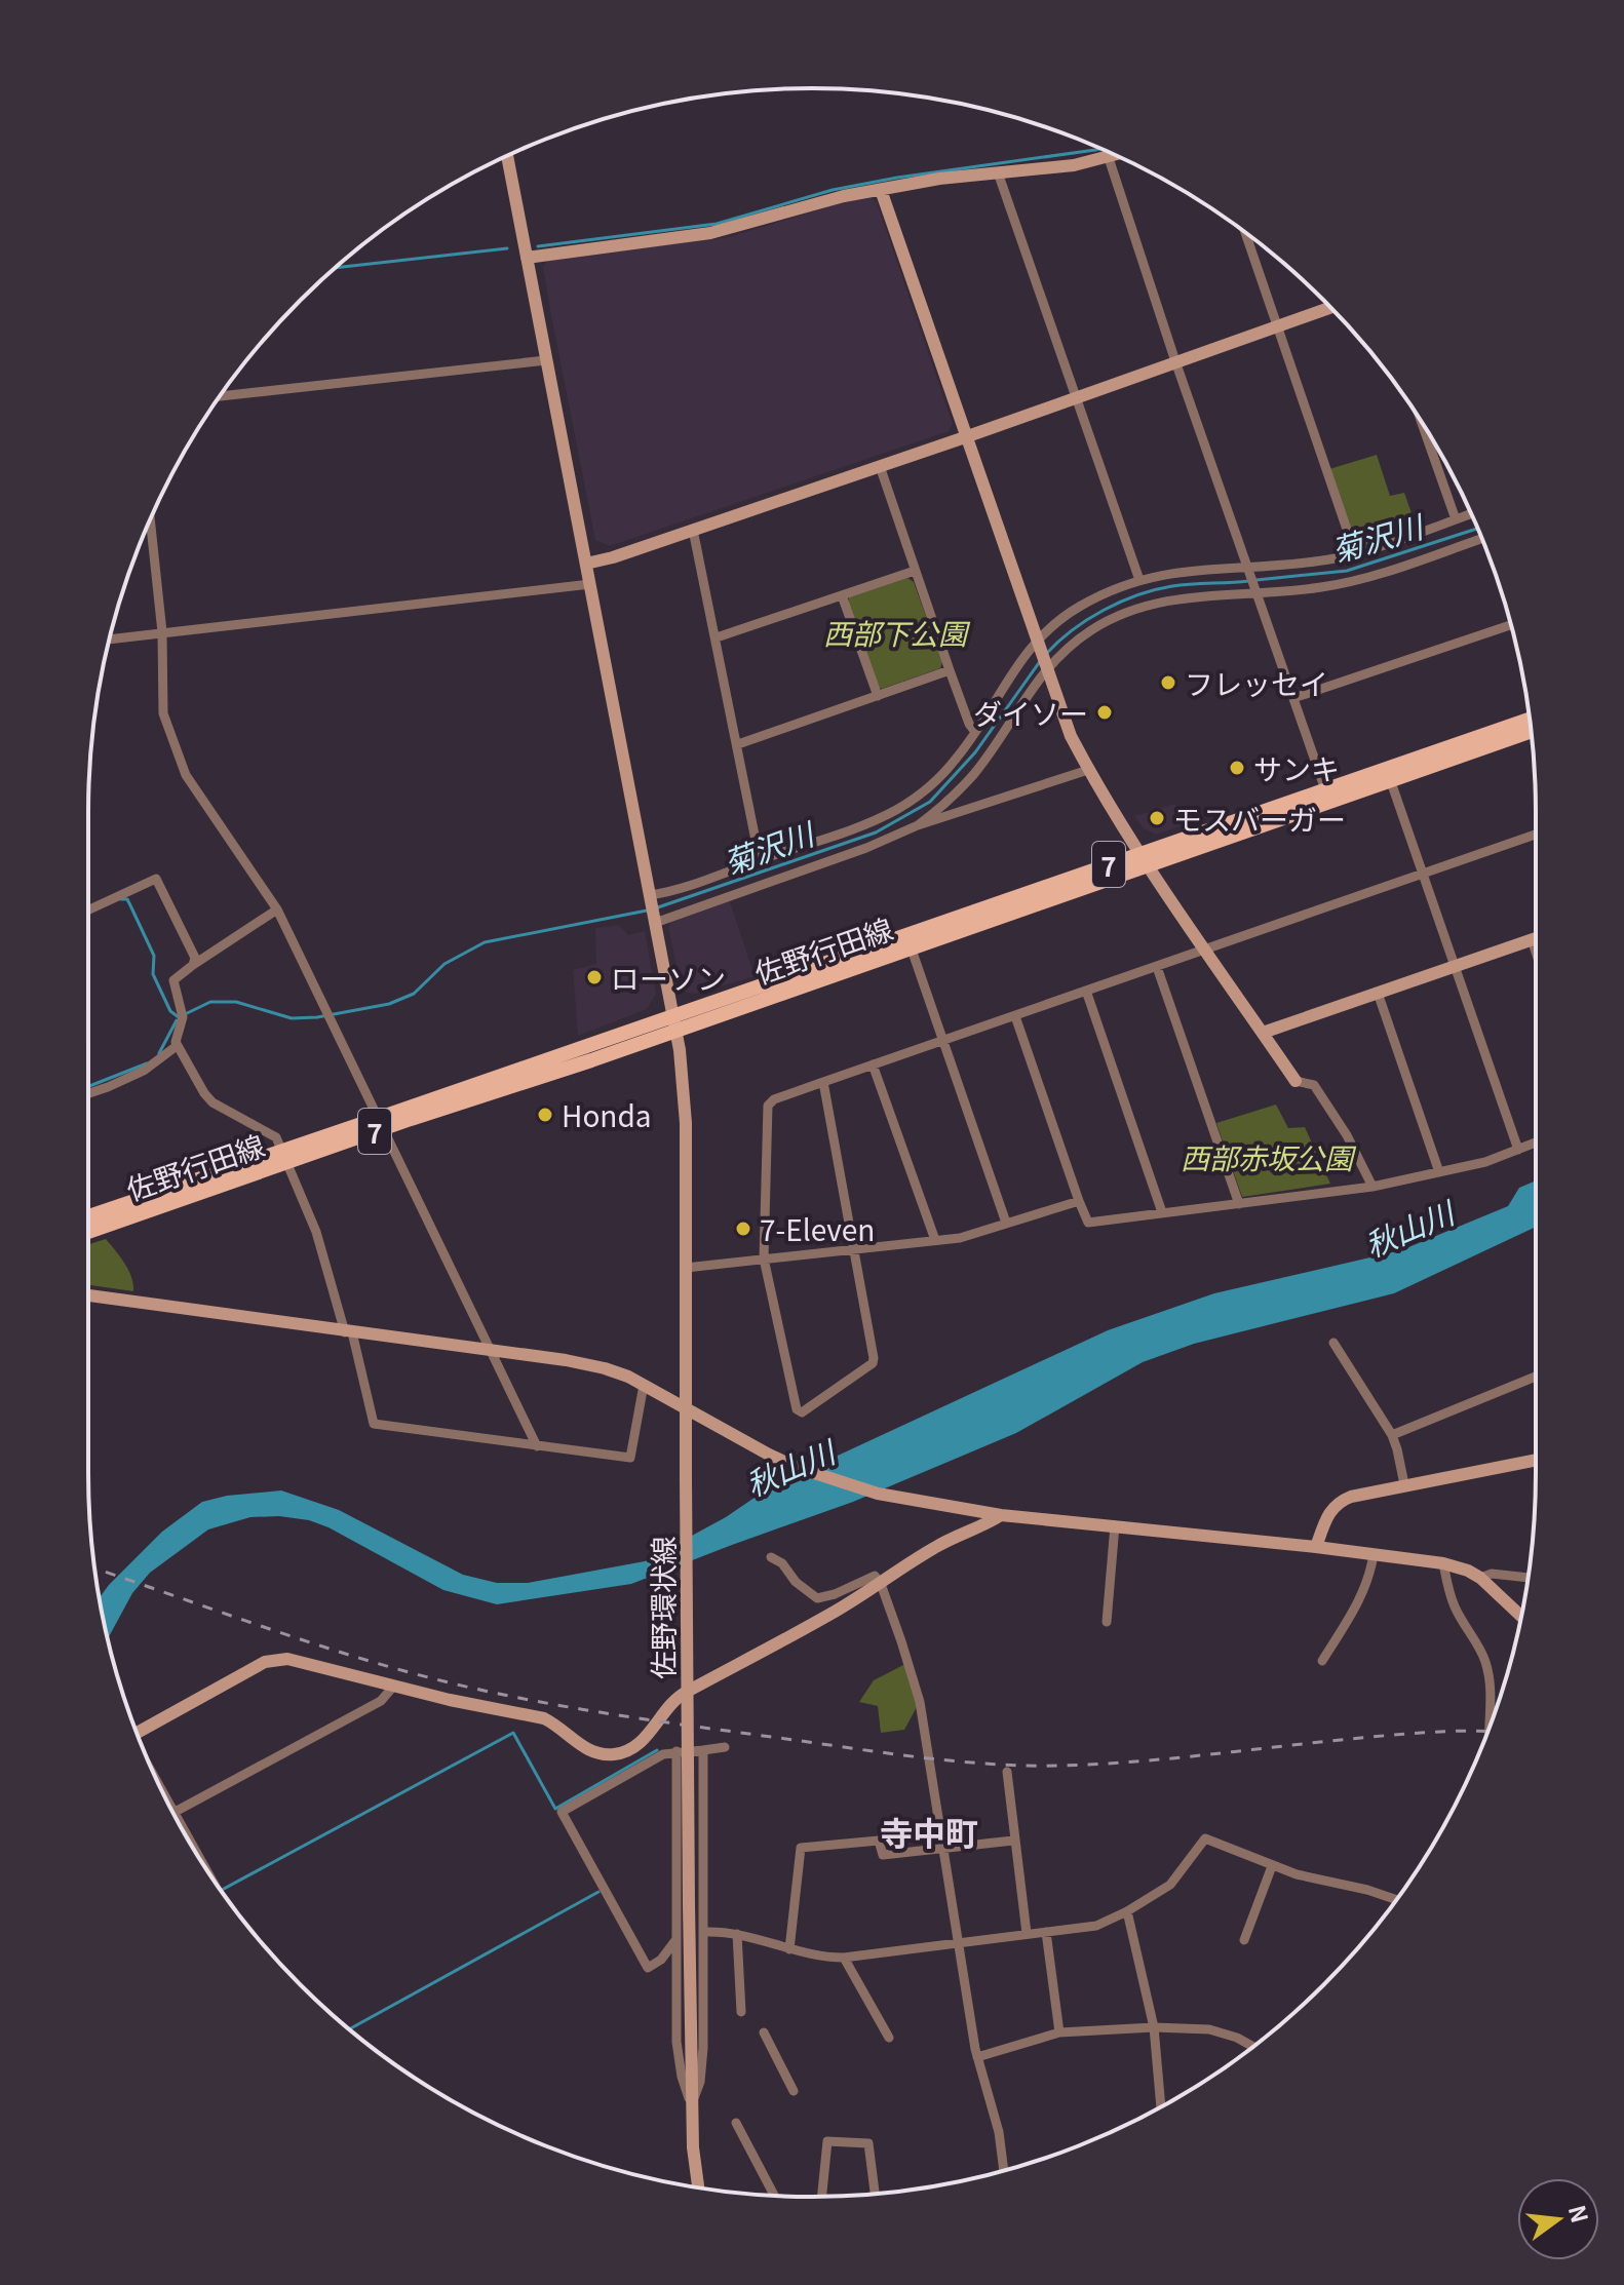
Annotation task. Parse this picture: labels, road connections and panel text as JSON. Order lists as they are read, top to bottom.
{
  "streets": {
    "main road": ["7", "佐野行田線"],
    "street": ["佐野環状線"]
  },
  "crossings": [
    ["佐野行田線", "佐野環状線"]
  ],
  "districts": ["寺中町"],
  "water": ["菊沢川", "秋山川"],
  "parks": ["西部下公園", "西部赤坂公園"],
  "places": [
    "フレッセイ",
    "ダイソー",
    "サンキ",
    "モスバーガー",
    "ローソン",
    "Honda",
    "7-Eleven"
  ],
  "north": "right"
}
